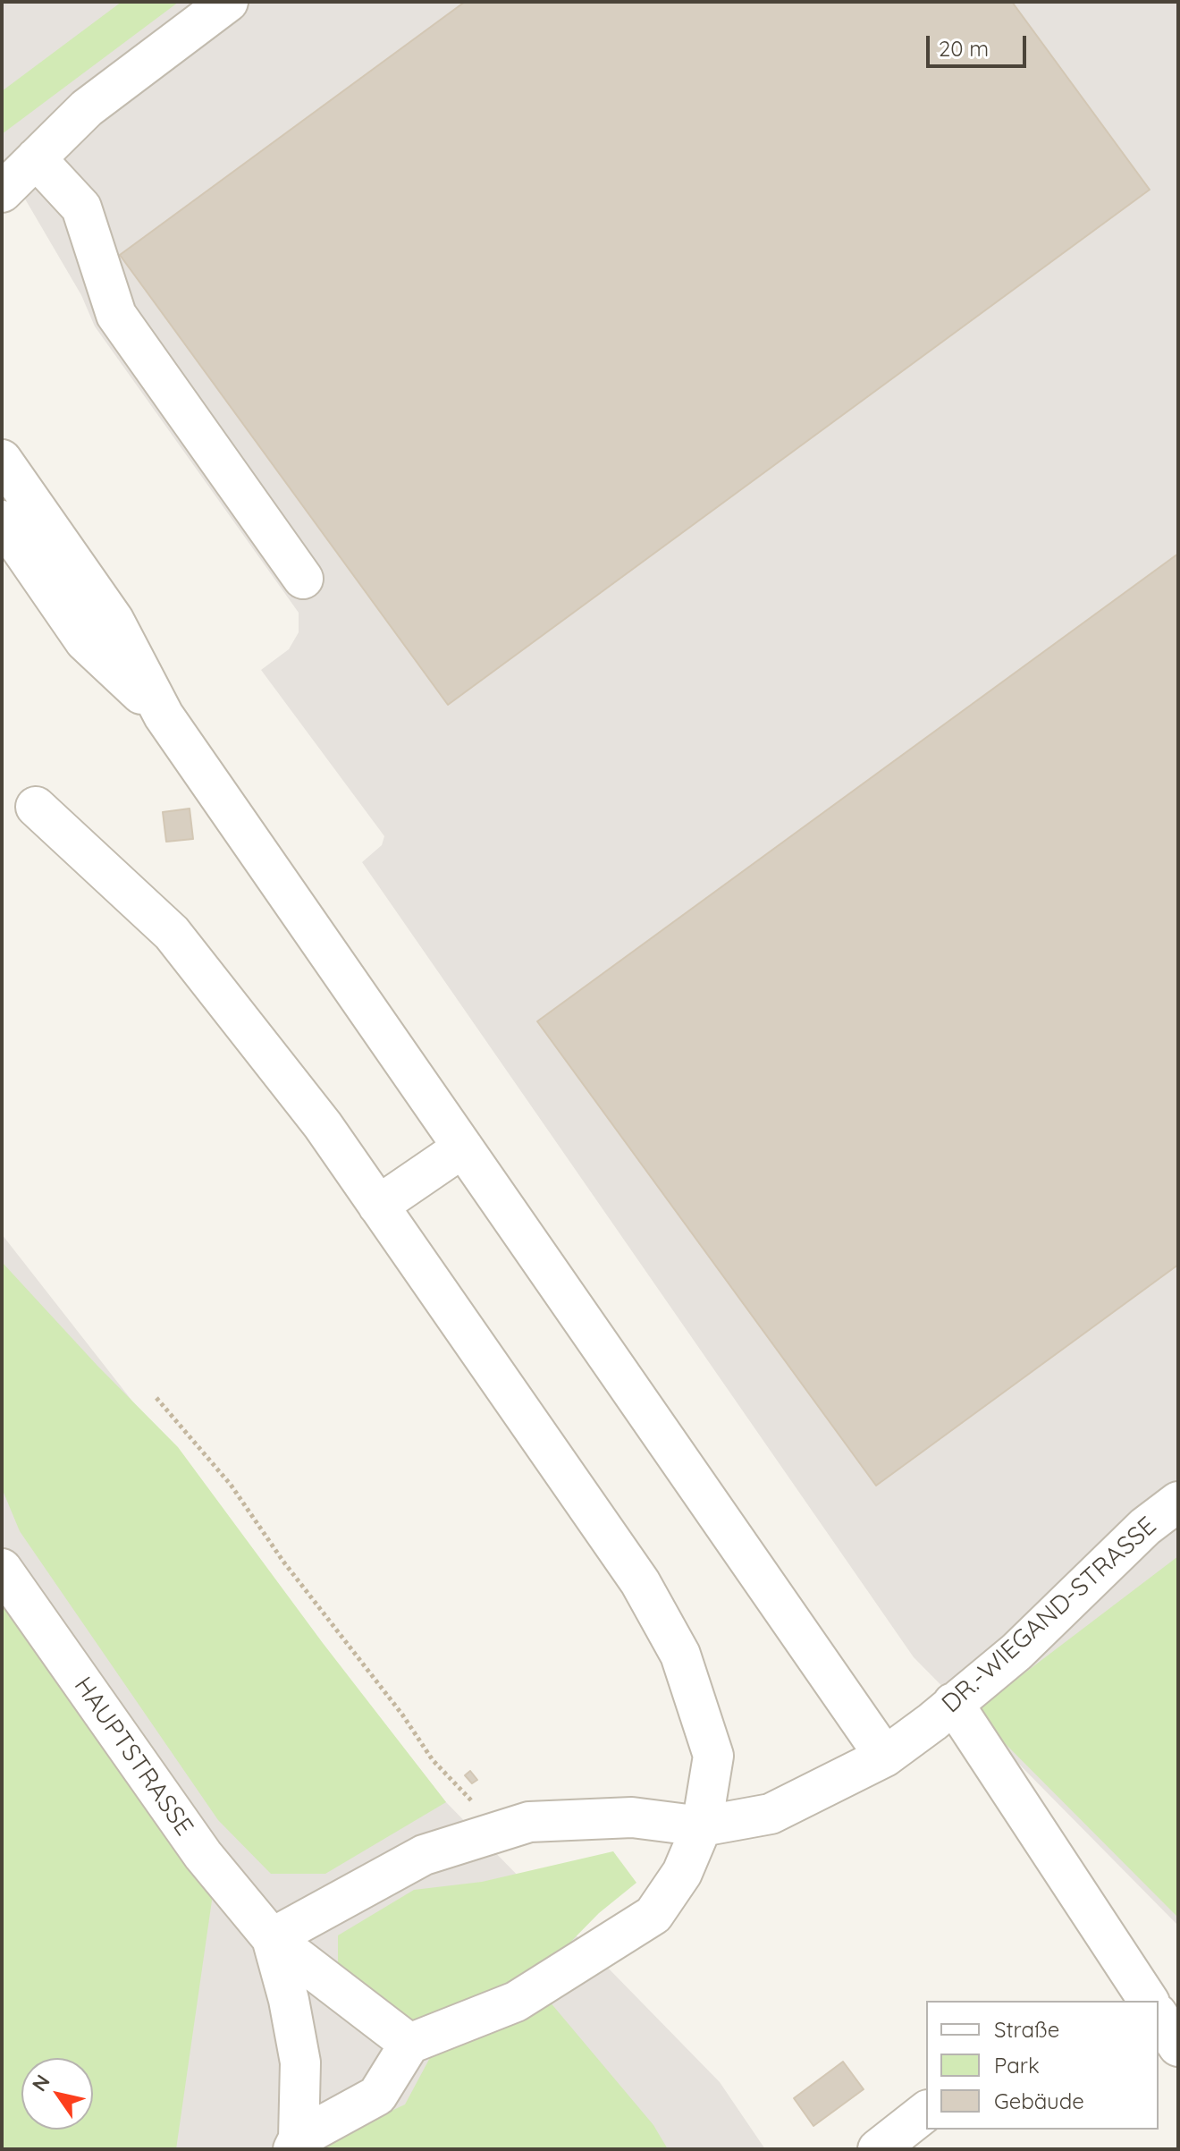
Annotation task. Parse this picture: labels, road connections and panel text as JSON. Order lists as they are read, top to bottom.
{
  "streets": {
    "street": ["DR.-WIEGAND-STRASSE", "HAUPTSTRASSE"]
  },
  "crossings": [
    ["DR.-WIEGAND-STRASSE", "HAUPTSTRASSE"]
  ],
  "legend": ["Straße", "Park", "Gebäude"],
  "scale_bar": "20 m",
  "north": "top left"
}
